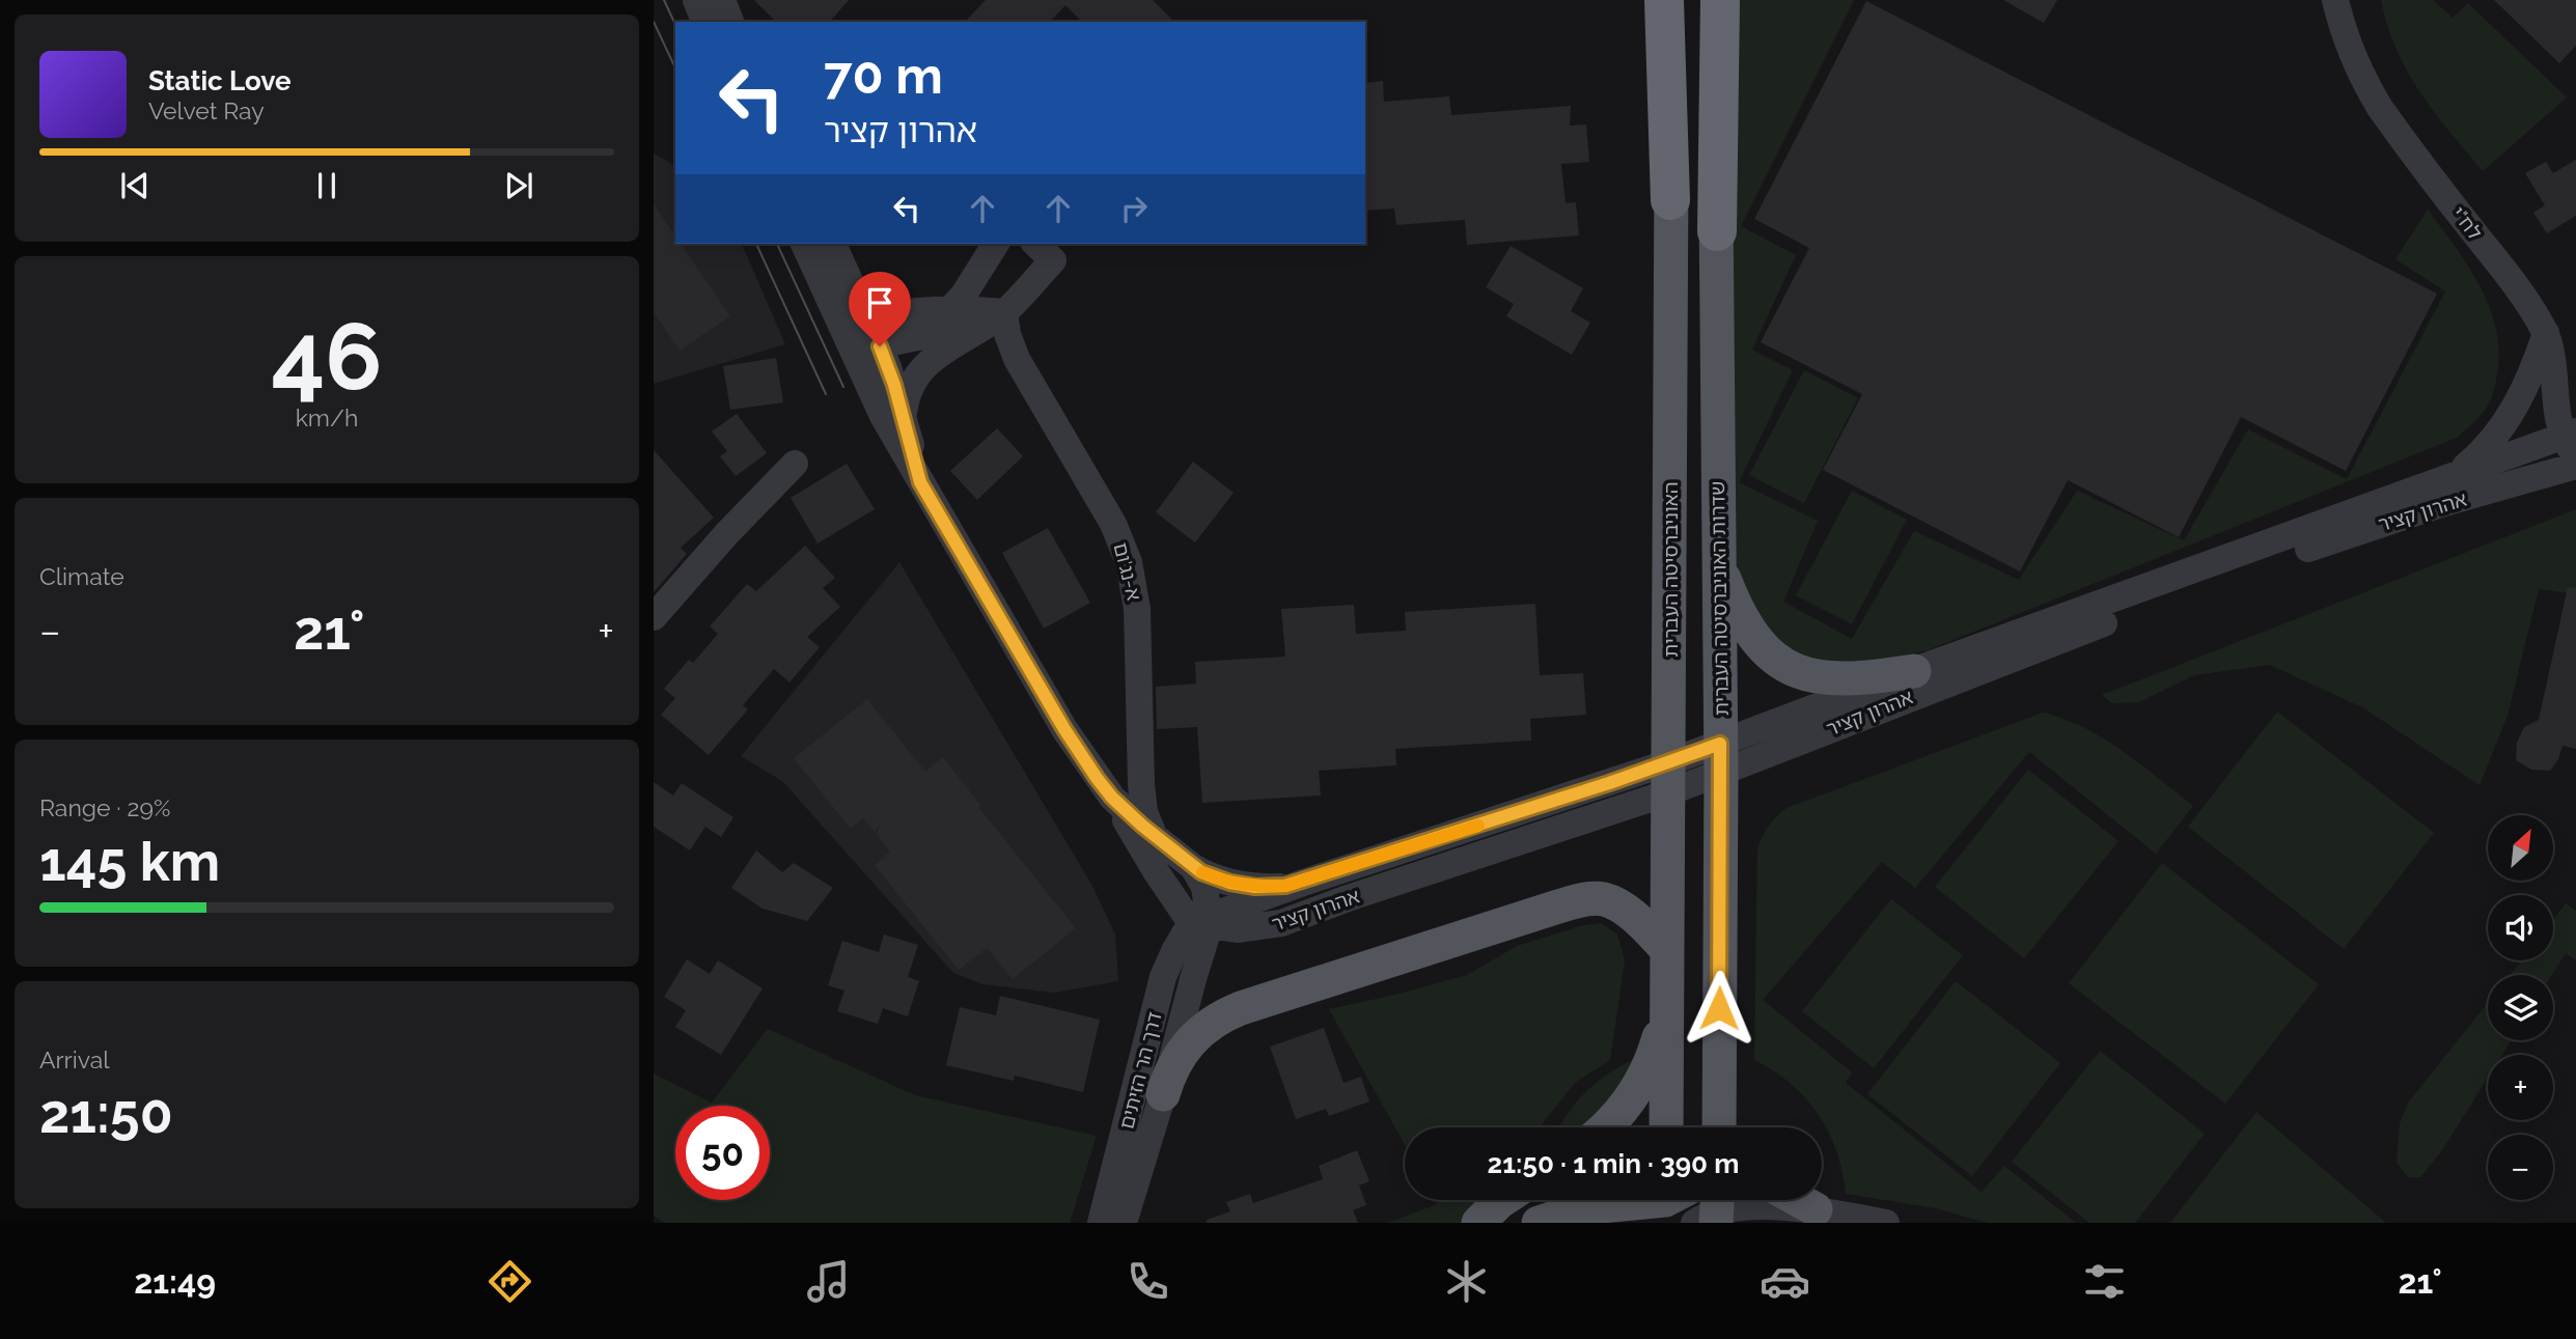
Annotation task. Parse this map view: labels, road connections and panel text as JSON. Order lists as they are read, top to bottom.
{
  "streets": {
    "main road": ["האוניברסיטה העברית", "שדרות האוניברסיטה העברית"],
    "street": [
      "לח\"י",
      "אהרון קציר",
      "א-נג'ום",
      "דרך הר הזיתים"
    ]
  },
  "crossings": [
    ["לח\"י", "אהרון קציר"],
    ["אהרון קציר", "האוניברסיטה העברית"],
    ["אהרון קציר", "שדרות האוניברסיטה העברית"],
    ["אהרון קציר", "דרך הר הזיתים"]
  ],
  "north": "top right",
  "page": {
    "turn": ["70 m", "אהרון קציר"],
    "song": ["Static Love", "Velvet Ray"],
    "tile": [
      ["46", "km/h"],
      "Climate",
      ["Range · 29%", "145 km"],
      ["Arrival", "21:50"]
    ],
    "heat": ["−", "21°", "+"],
    "map_buttons": ["+", "−"],
    "limit": "50",
    "trip": "21:50 · 1 min · 390 m",
    "tabs": ["21:49", "21°"]
  }
}
